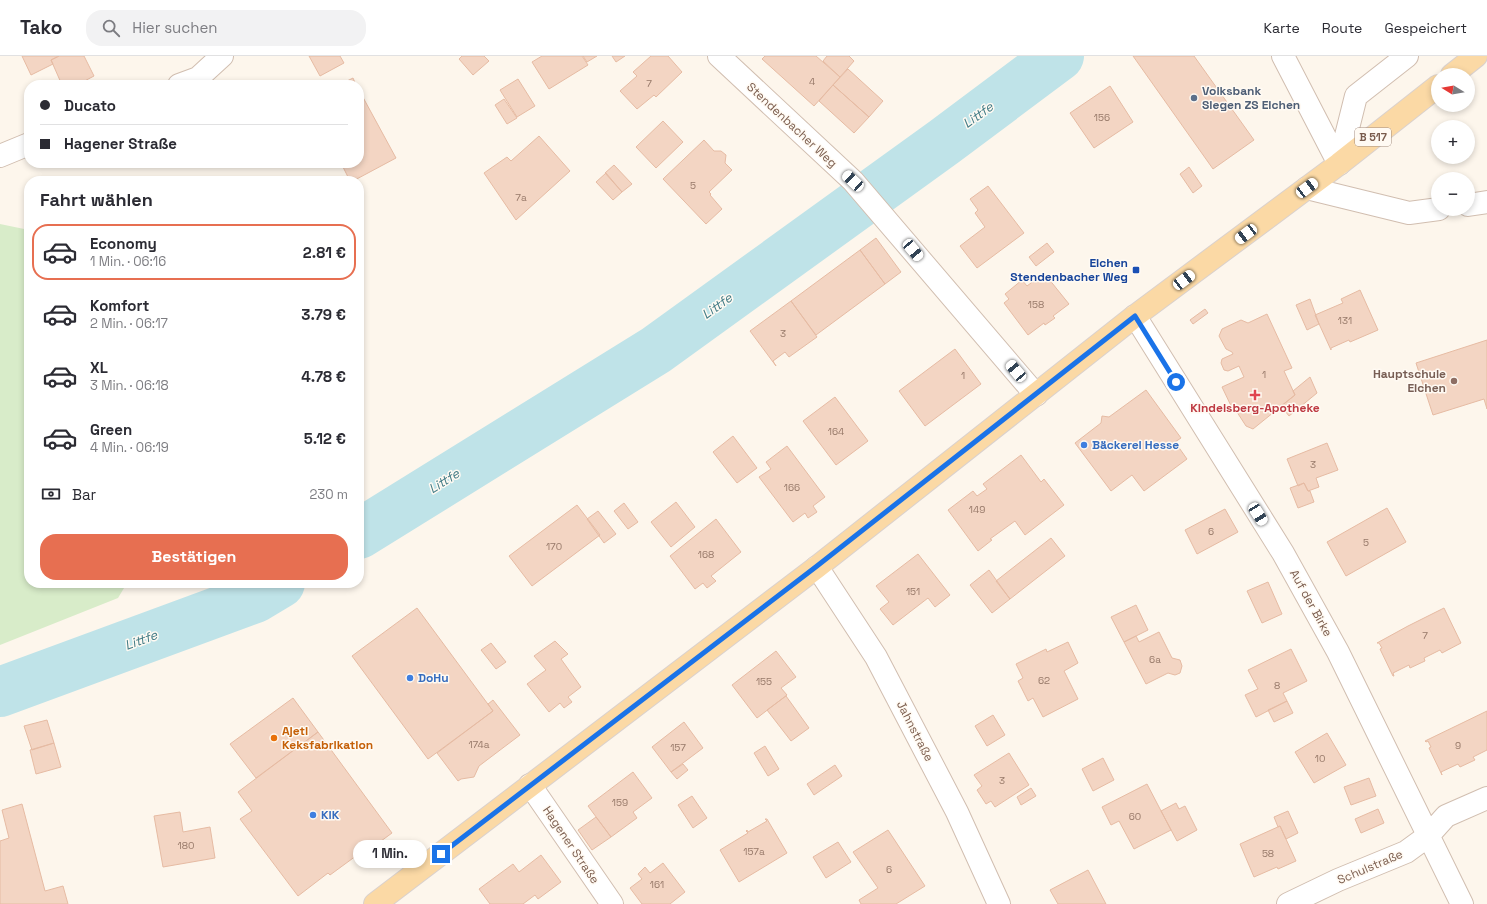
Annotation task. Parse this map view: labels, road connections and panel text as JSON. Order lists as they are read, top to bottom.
{
  "streets": {
    "main road": ["B 517"],
    "street": [
      "Stendenbacher Weg",
      "Auf der Birke",
      "Jahnstraße",
      "Hagener Straße",
      "Schulstraße"
    ]
  },
  "crossings": [
    ["Stendenbacher Weg", "B 517"],
    ["B 517", "Auf der Birke"],
    ["B 517", "Jahnstraße"],
    ["B 517", "Hagener Straße"],
    ["Auf der Birke", "Schulstraße"]
  ],
  "water": ["Littfe"],
  "places": {
    "other": [
      "Volksbank Siegen ZS Eichen",
      "Hauptschule Eichen",
      "Bäckerei Hesse",
      "DoHu",
      "Ajeti Keksfabrikation",
      "KiK"
    ],
    "transit": ["Eichen Stendenbacher Weg"],
    "health": ["Kindelsberg-Apotheke"]
  },
  "house_numbers": [
    "4",
    "7",
    "156",
    "5",
    "7a",
    "158",
    "131",
    "3",
    "1",
    "1",
    "164",
    "3",
    "166",
    "149",
    "6",
    "5",
    "170",
    "168",
    "151",
    "7",
    "6a",
    "62",
    "155",
    "8",
    "174a",
    "9",
    "157",
    "10",
    "3",
    "159",
    "60",
    "180",
    "157a",
    "58",
    "6",
    "161"
  ],
  "north": "left",
  "page": {
    "header": "Tako",
    "search": "Hier suchen",
    "nav": ["Karte", "Route", "Gespeichert"],
    "map_buttons": ["+", "−"],
    "banner": ["Ducato", "Hagener Straße"],
    "heading": "Fahrt wählen",
    "list": [
      {
        "name": "Economy",
        "note": "1 Min. · 06:16",
        "value": "2.81 €"
      },
      {
        "name": "Komfort",
        "note": "2 Min. · 06:17",
        "value": "3.79 €"
      },
      {
        "name": "XL",
        "note": "3 Min. · 06:18",
        "value": "4.78 €"
      },
      {
        "name": "Green",
        "note": "4 Min. · 06:19",
        "value": "5.12 €"
      }
    ],
    "pay": ["Bar", "230 m"],
    "buttons": "Bestätigen",
    "bubble": "1 Min."
  }
}
